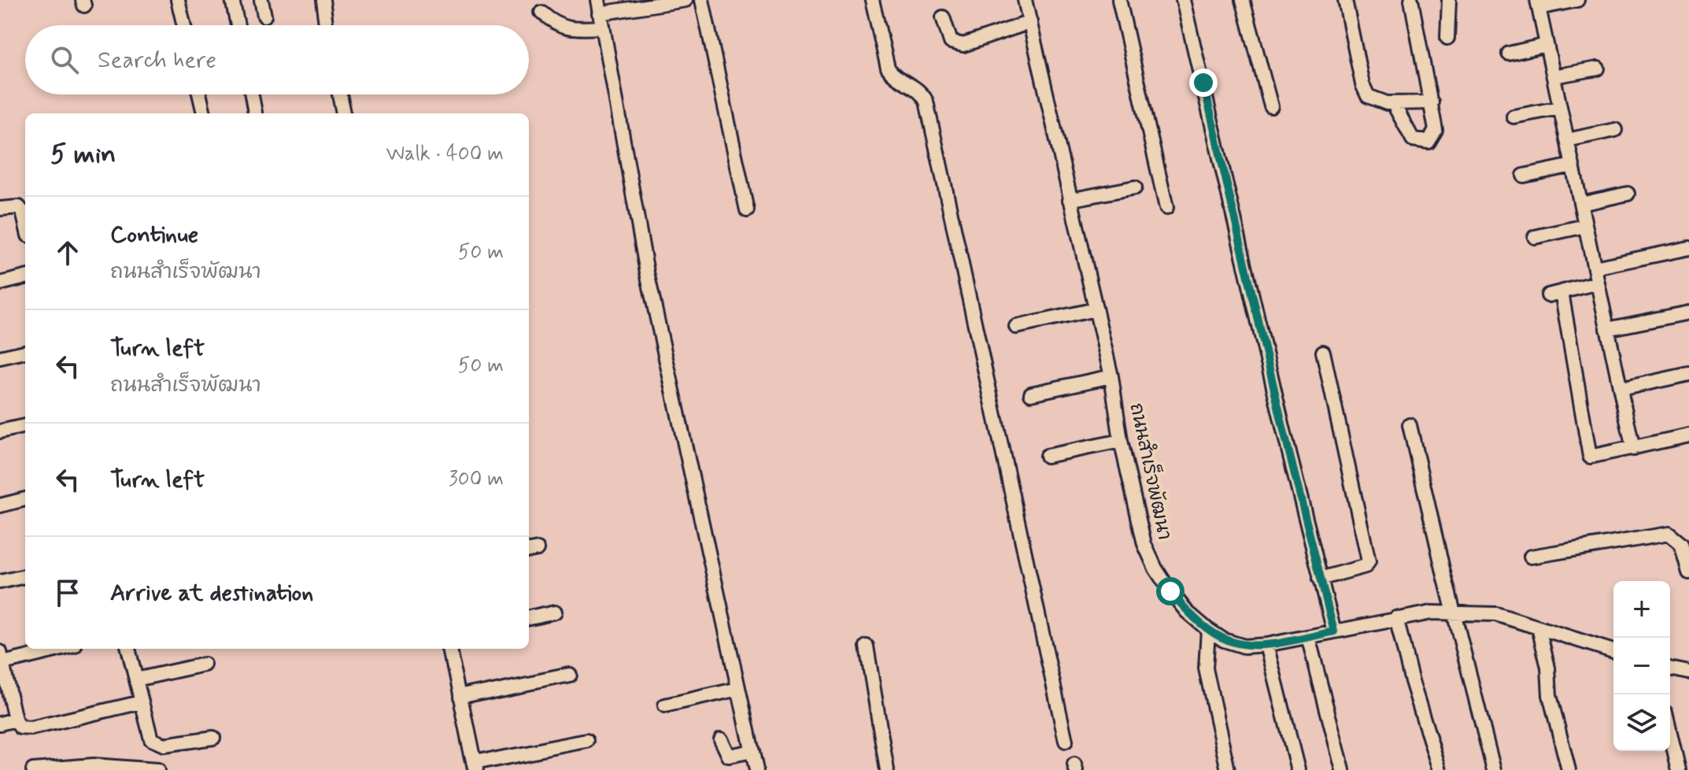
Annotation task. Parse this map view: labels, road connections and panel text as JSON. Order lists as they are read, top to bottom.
{
  "streets": {
    "street": ["ถนนสำเร็จพัฒนา"]
  },
  "page": {
    "search": "Search here",
    "heading": ["5 min", "Walk · 400 m"],
    "list": [
      ["Continue", "ถนนสำเร็จพัฒนา", "50 m"],
      ["Turn left", "ถนนสำเร็จพัฒนา", "50 m"],
      ["Turn left", "300 m"],
      "Arrive at destination"
    ],
    "map_buttons": ["+", "−"]
  }
}
